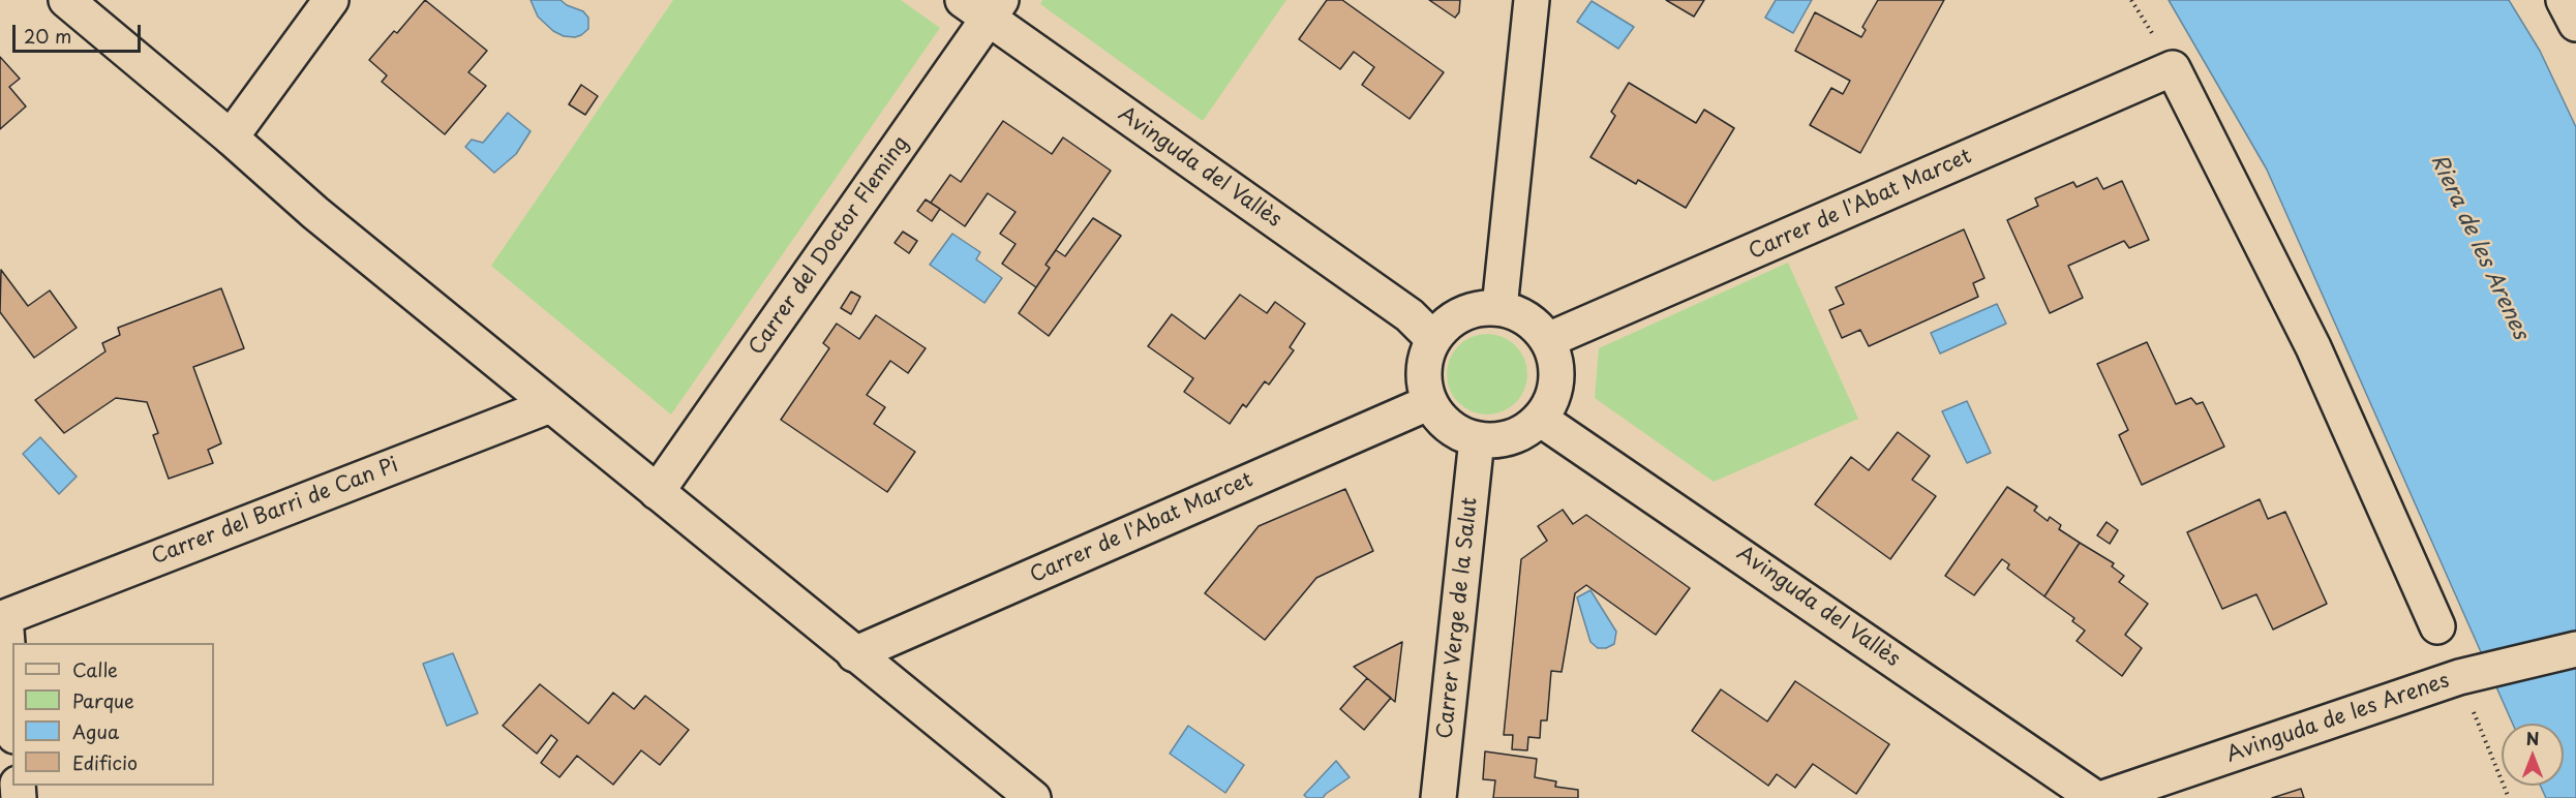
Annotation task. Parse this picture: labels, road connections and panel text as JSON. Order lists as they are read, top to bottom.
{
  "streets": {
    "street": [
      "Avinguda del Vallès",
      "Carrer de l'Abat Marcet",
      "Carrer del Doctor Fleming",
      "Carrer del Barri de Can Pi",
      "Carrer Verge de la Salut",
      "Avinguda de les Arenes"
    ]
  },
  "crossings": [
    ["Avinguda del Vallès", "Carrer de l'Abat Marcet"],
    ["Avinguda del Vallès", "Carrer del Doctor Fleming"],
    ["Avinguda del Vallès", "Carrer Verge de la Salut"],
    ["Carrer de l'Abat Marcet", "Carrer Verge de la Salut"]
  ],
  "water": ["Riera de les Arenes"],
  "legend": [
    "Calle",
    "Parque",
    "Agua",
    "Edificio"
  ],
  "scale_bar": "20 m",
  "north": "top"
}
